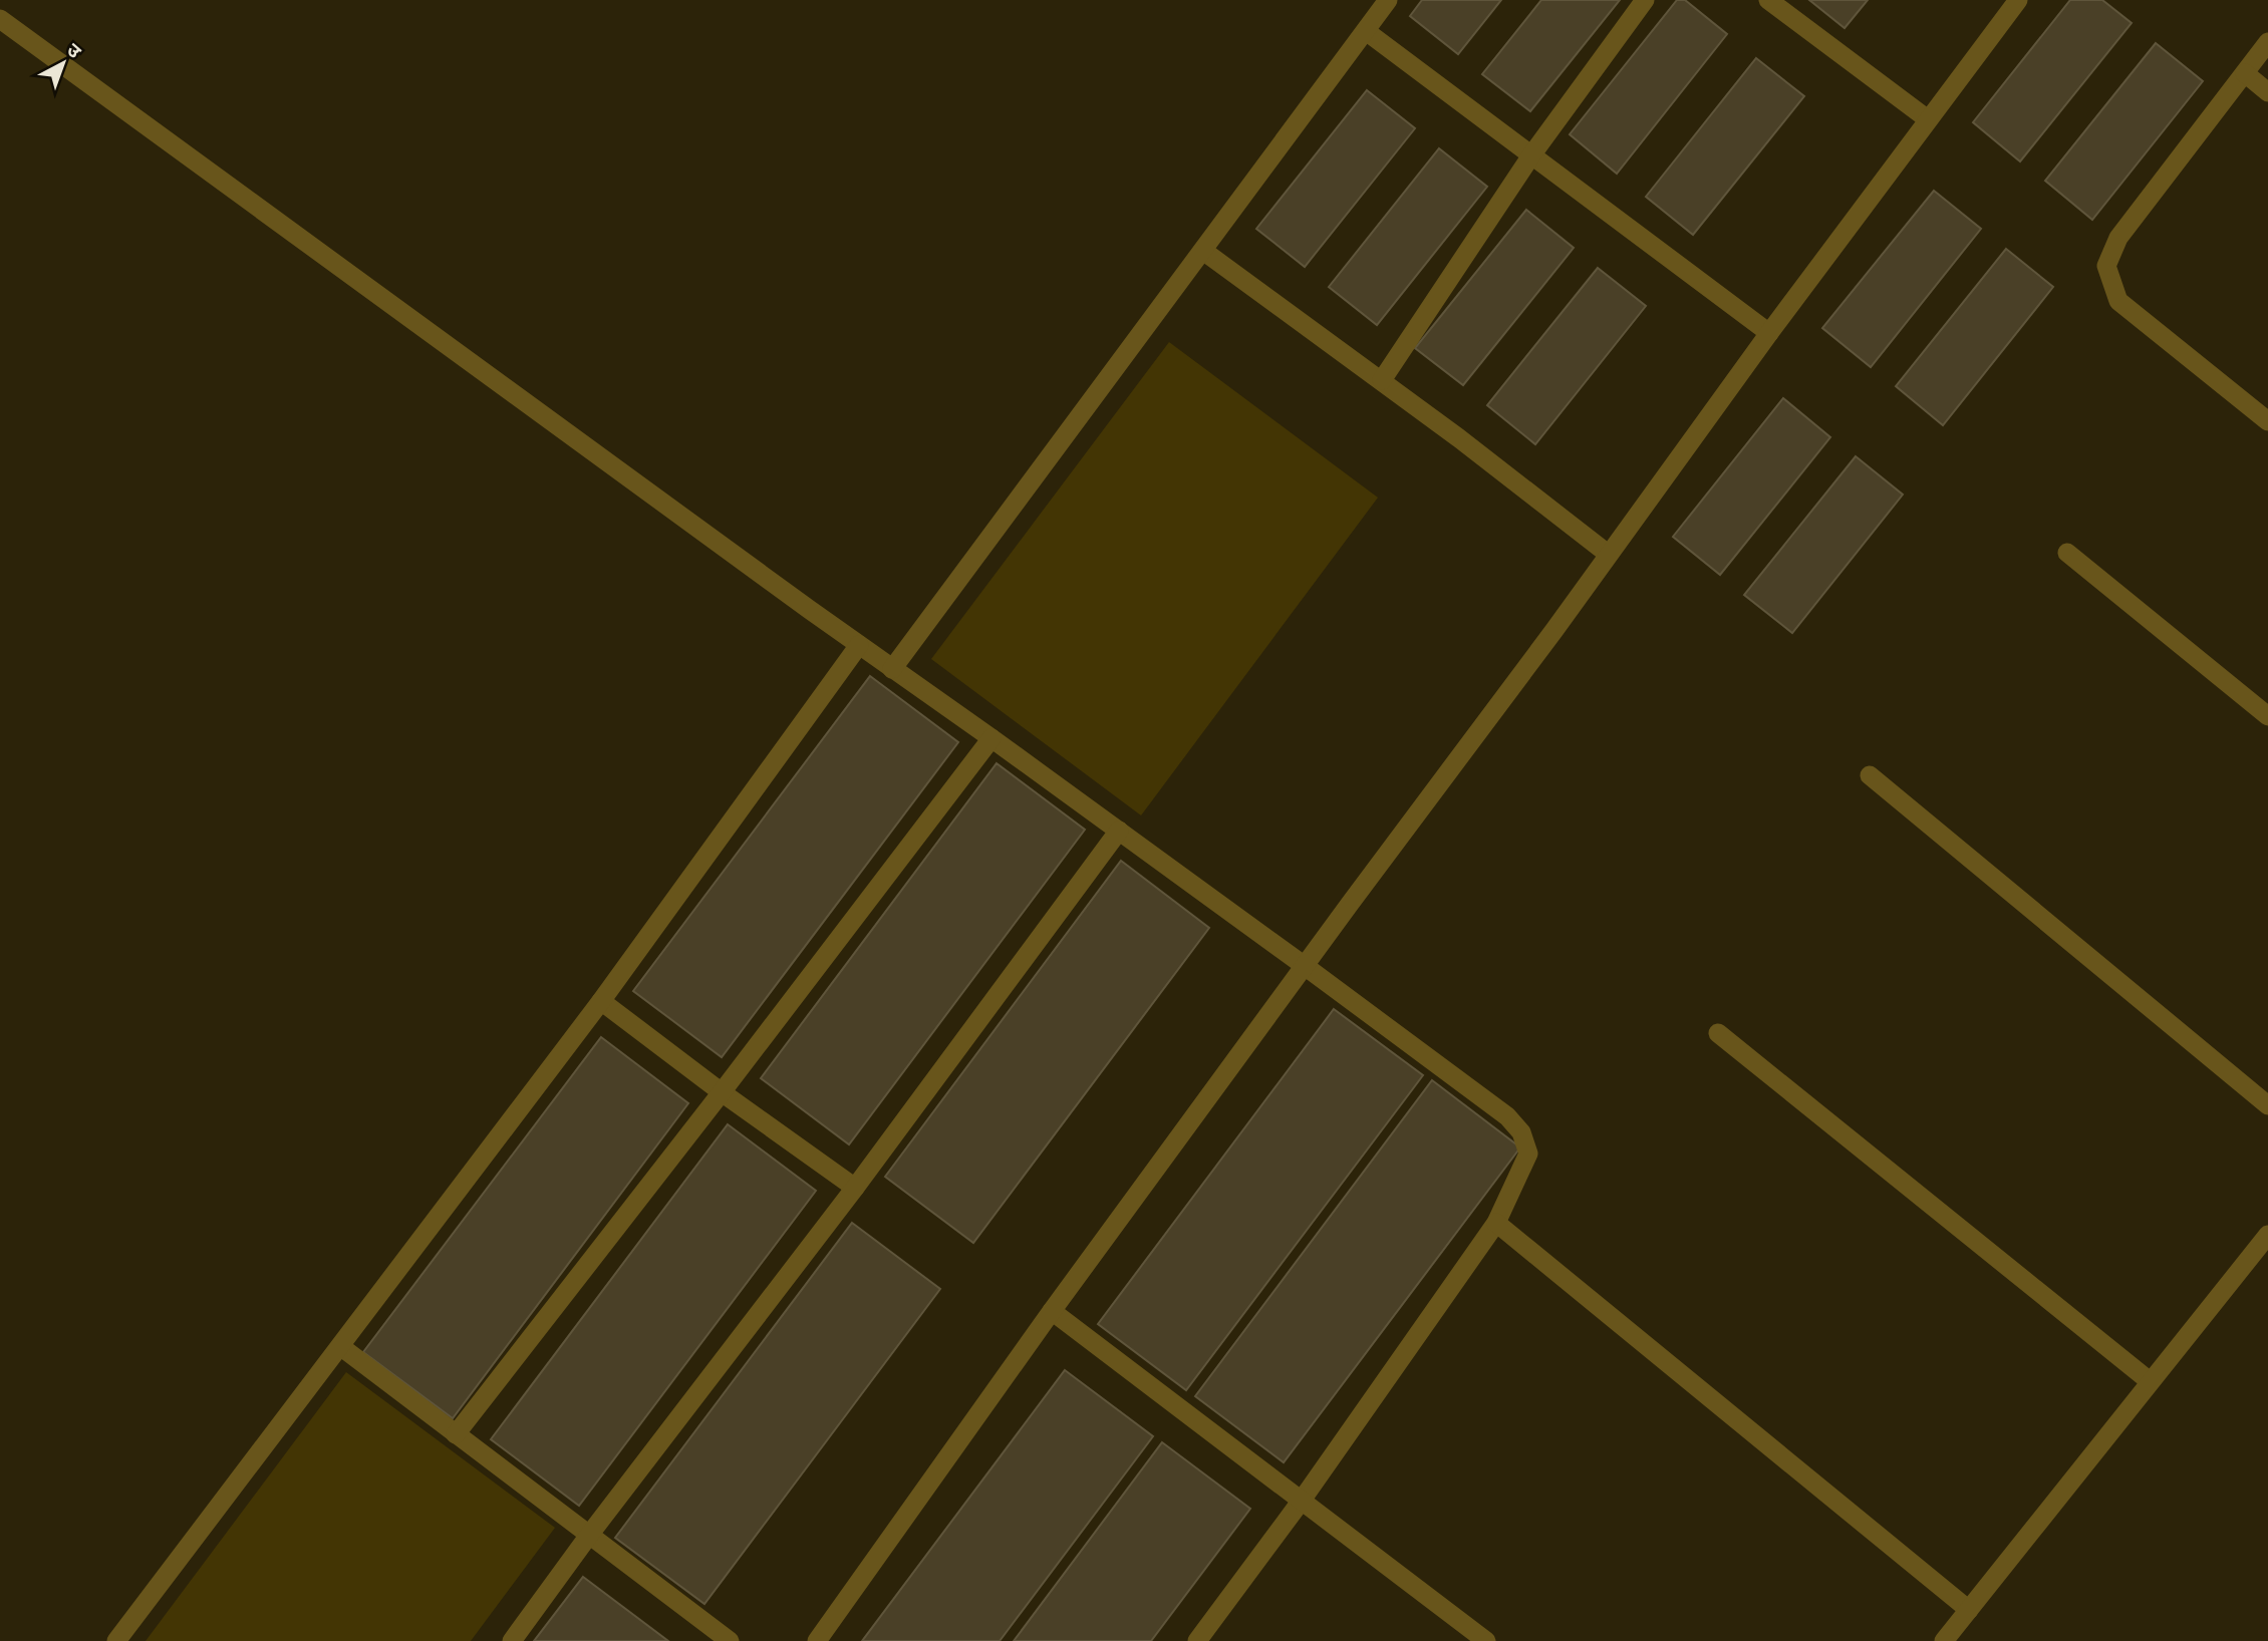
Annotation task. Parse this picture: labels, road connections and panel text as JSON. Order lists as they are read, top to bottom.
{
  "north": "top right"
}
